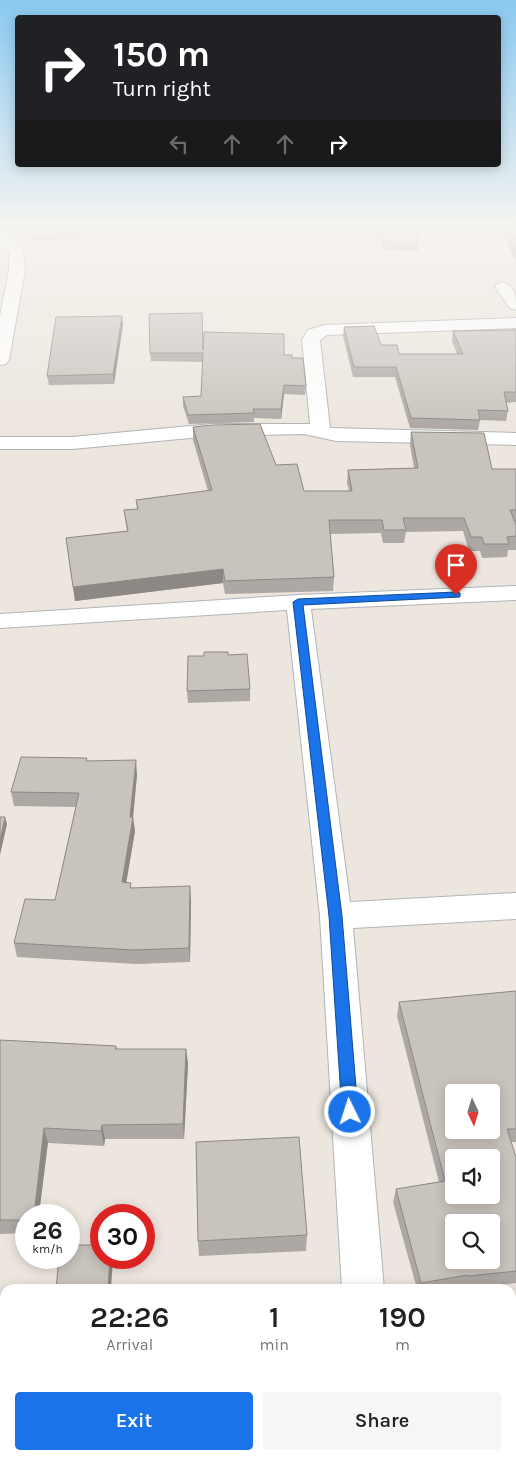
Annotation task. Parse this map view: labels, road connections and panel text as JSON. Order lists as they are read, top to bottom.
{
  "north": "bottom",
  "page": {
    "turn": ["150 m", "Turn right"],
    "speed": "26 km/h",
    "limit": "30",
    "eta": [
      "22:26",
      "Arrival",
      "1",
      "min",
      "190",
      "m"
    ],
    "buttons": ["Exit", "Share"]
  }
}
